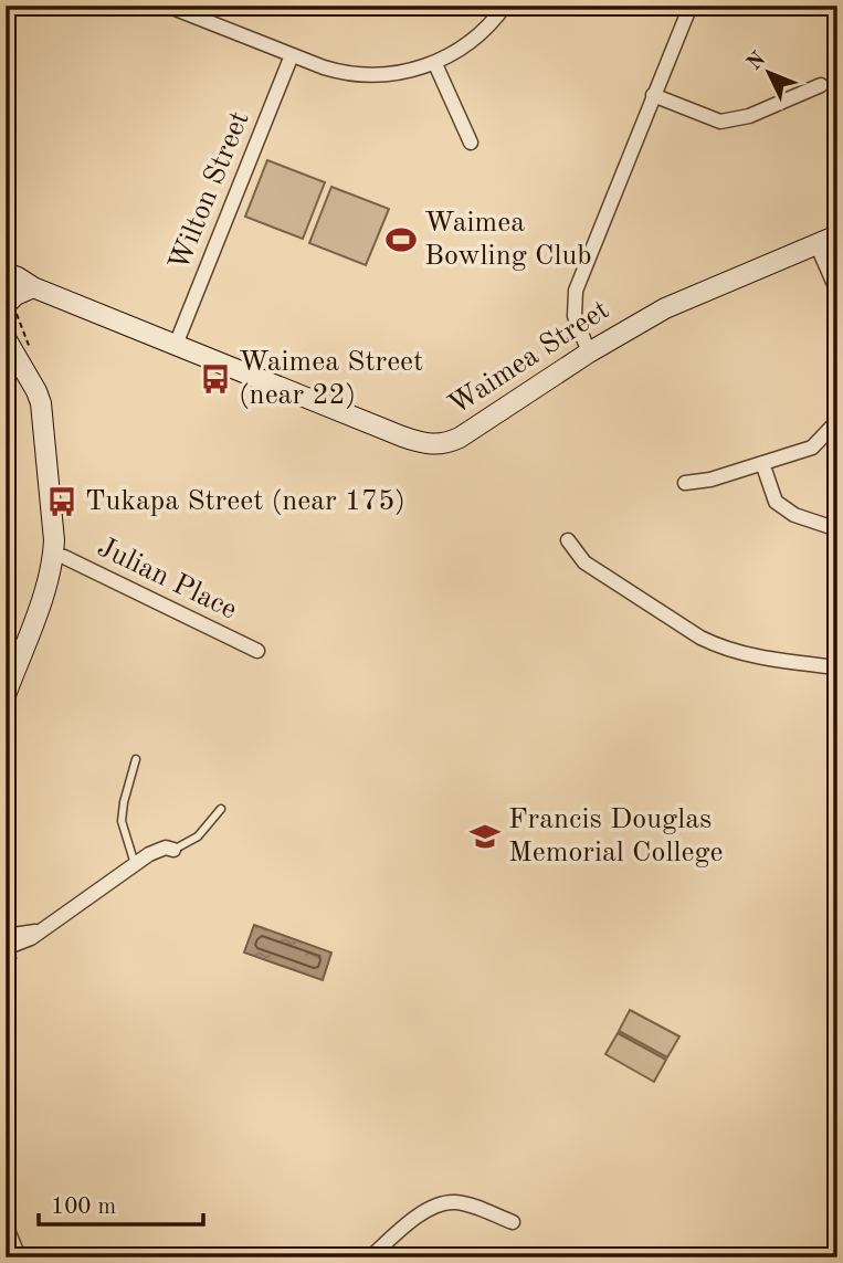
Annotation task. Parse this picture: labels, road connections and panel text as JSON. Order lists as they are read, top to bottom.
{
  "streets": {
    "main road": ["Waimea Street"],
    "street": ["Wilton Street", "Julian Place"]
  },
  "crossings": [
    ["Wilton Street", "Waimea Street"]
  ],
  "places": {
    "sports": ["Waimea Bowling Club"],
    "bus stop": ["Waimea Street (near 22)", "Tukapa Street (near 175)"],
    "school or university": ["Francis Douglas Memorial College"]
  },
  "scale_bar": "100 m",
  "north": "top left"
}
